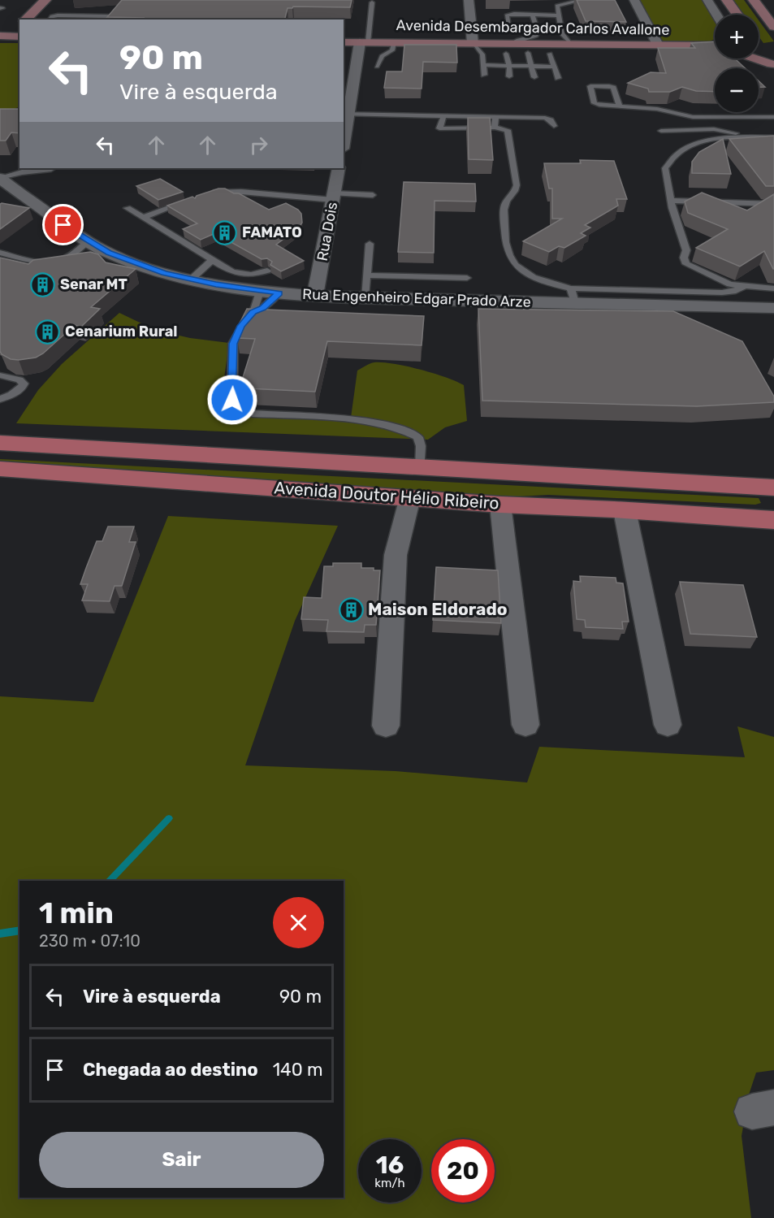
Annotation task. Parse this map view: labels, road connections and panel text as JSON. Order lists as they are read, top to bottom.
{
  "streets": {
    "main road": ["Avenida Doutor Hélio Ribeiro"],
    "street": ["Avenida Desembargador Carlos Avallone", "Rua Dois", "Rua Engenheiro Edgar Prado Arze"]
  },
  "crossings": [
    ["Rua Dois", "Rua Engenheiro Edgar Prado Arze"]
  ],
  "places": {
    "building": [
      "FAMATO",
      "Senar MT",
      "Cenarium Rural",
      "Maison Eldorado"
    ]
  },
  "page": {
    "map_buttons": ["+", "−"],
    "turn": ["90 m", "Vire à esquerda"],
    "heading": ["1 min", "230 m · 07:10"],
    "list": [
      {
        "name": "Vire à esquerda",
        "value": "90 m"
      },
      {
        "name": "Chegada ao destino",
        "value": "140 m"
      }
    ],
    "buttons": "Sair",
    "speed": "16 km/h",
    "limit": "20"
  }
}
